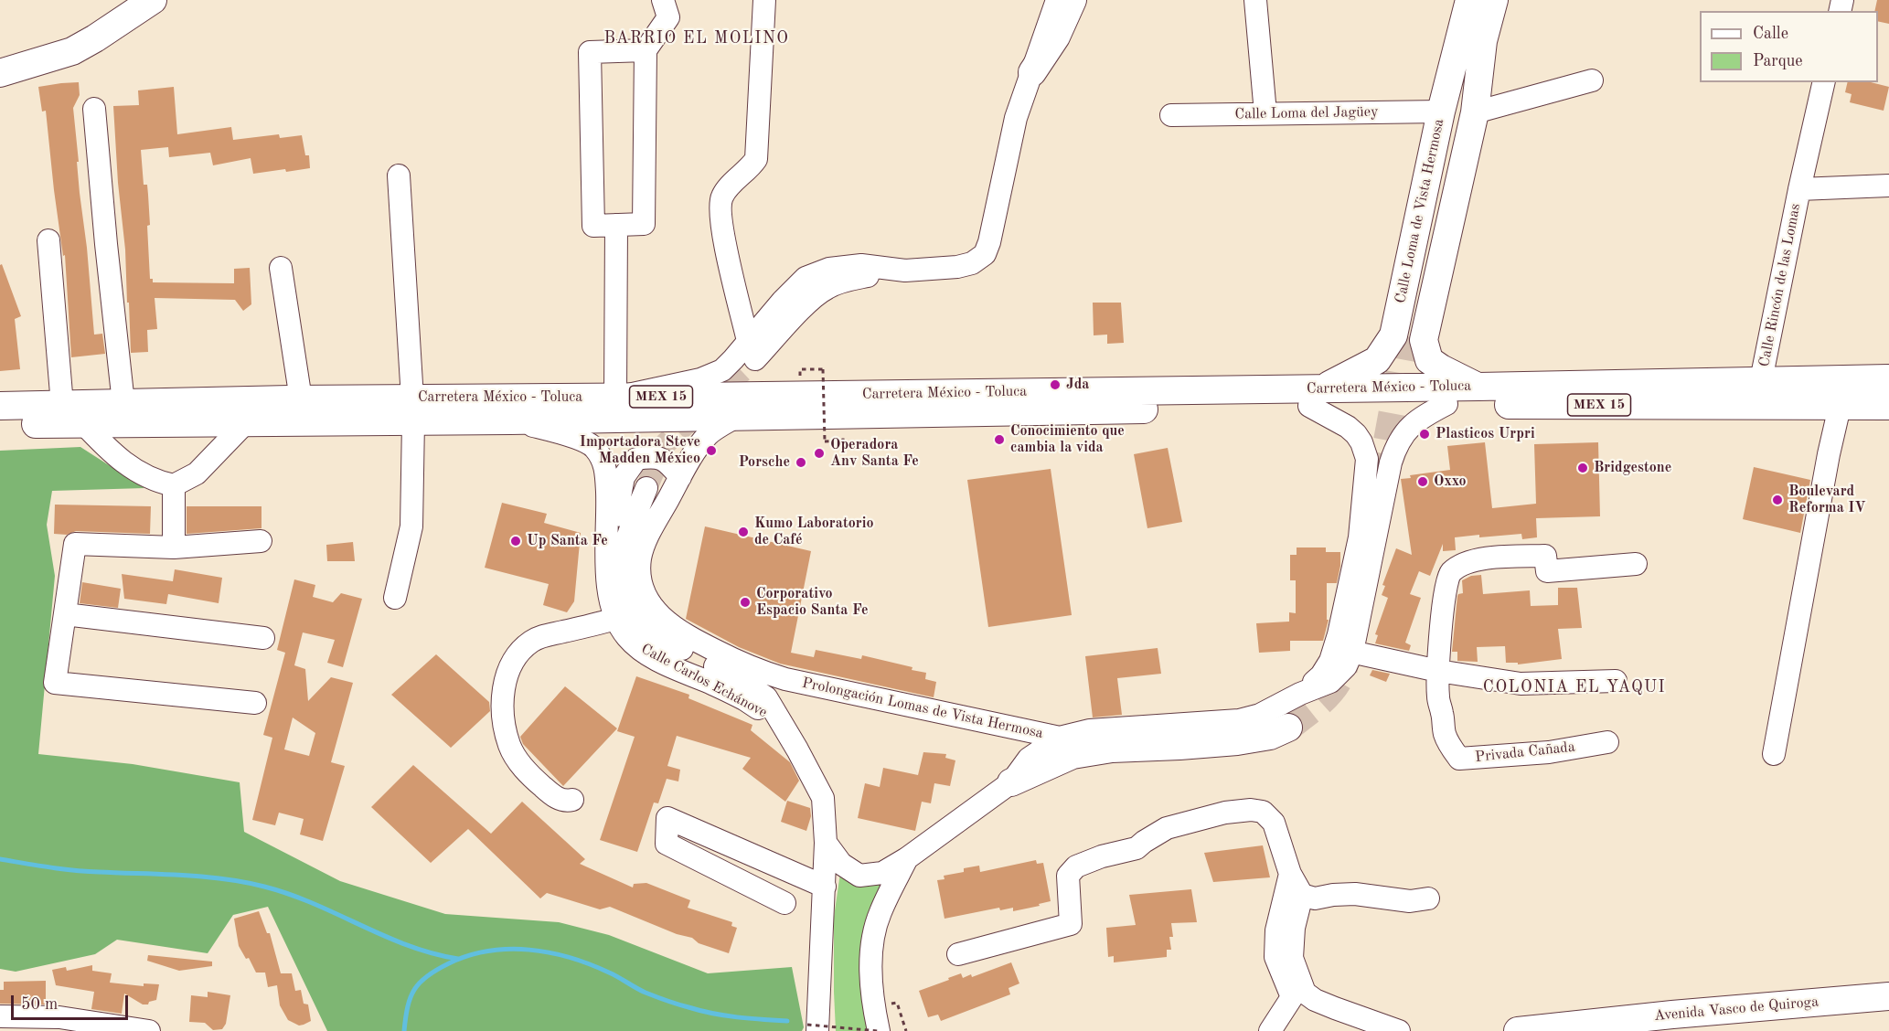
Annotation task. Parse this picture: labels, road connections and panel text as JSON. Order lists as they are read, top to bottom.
{
  "streets": {
    "main road": [
      "Calle Loma de Vista Hermosa",
      "Carretera México - Toluca",
      "MEX 15",
      "Avenida Vasco de Quiroga"
    ],
    "street": [
      "Calle Loma del Jagüey",
      "Calle Rincón de las Lomas",
      "Calle Carlos Echánove",
      "Prolongación Lomas de Vista Hermosa",
      "Privada Cañada"
    ]
  },
  "crossings": [
    ["Calle Loma del Jagüey", "Calle Loma de Vista Hermosa"],
    ["Calle Loma de Vista Hermosa", "Carretera México - Toluca"],
    ["Calle Rincón de las Lomas", "Carretera México - Toluca"],
    ["Carretera México - Toluca", "Calle Carlos Echánove"],
    ["Carretera México - Toluca", "Prolongación Lomas de Vista Hermosa"],
    ["Calle Carlos Echánove", "Prolongación Lomas de Vista Hermosa"]
  ],
  "districts": ["BARRIO EL MOLINO", "COLONIA EL YAQUI"],
  "places": [
    "Jda",
    "Plasticos Urpri",
    "Conocimiento que cambia la vida",
    "Importadora Steve Madden México",
    "Operadora Anv Santa Fe",
    "Porsche",
    "Bridgestone",
    "Oxxo",
    "Boulevard Reforma IV",
    "Kumo Laboratorio de Café",
    "Up Santa Fe",
    "Corporativo Espacio Santa Fe"
  ],
  "legend": ["Calle", "Parque"],
  "scale_bar": "50 m"
}
